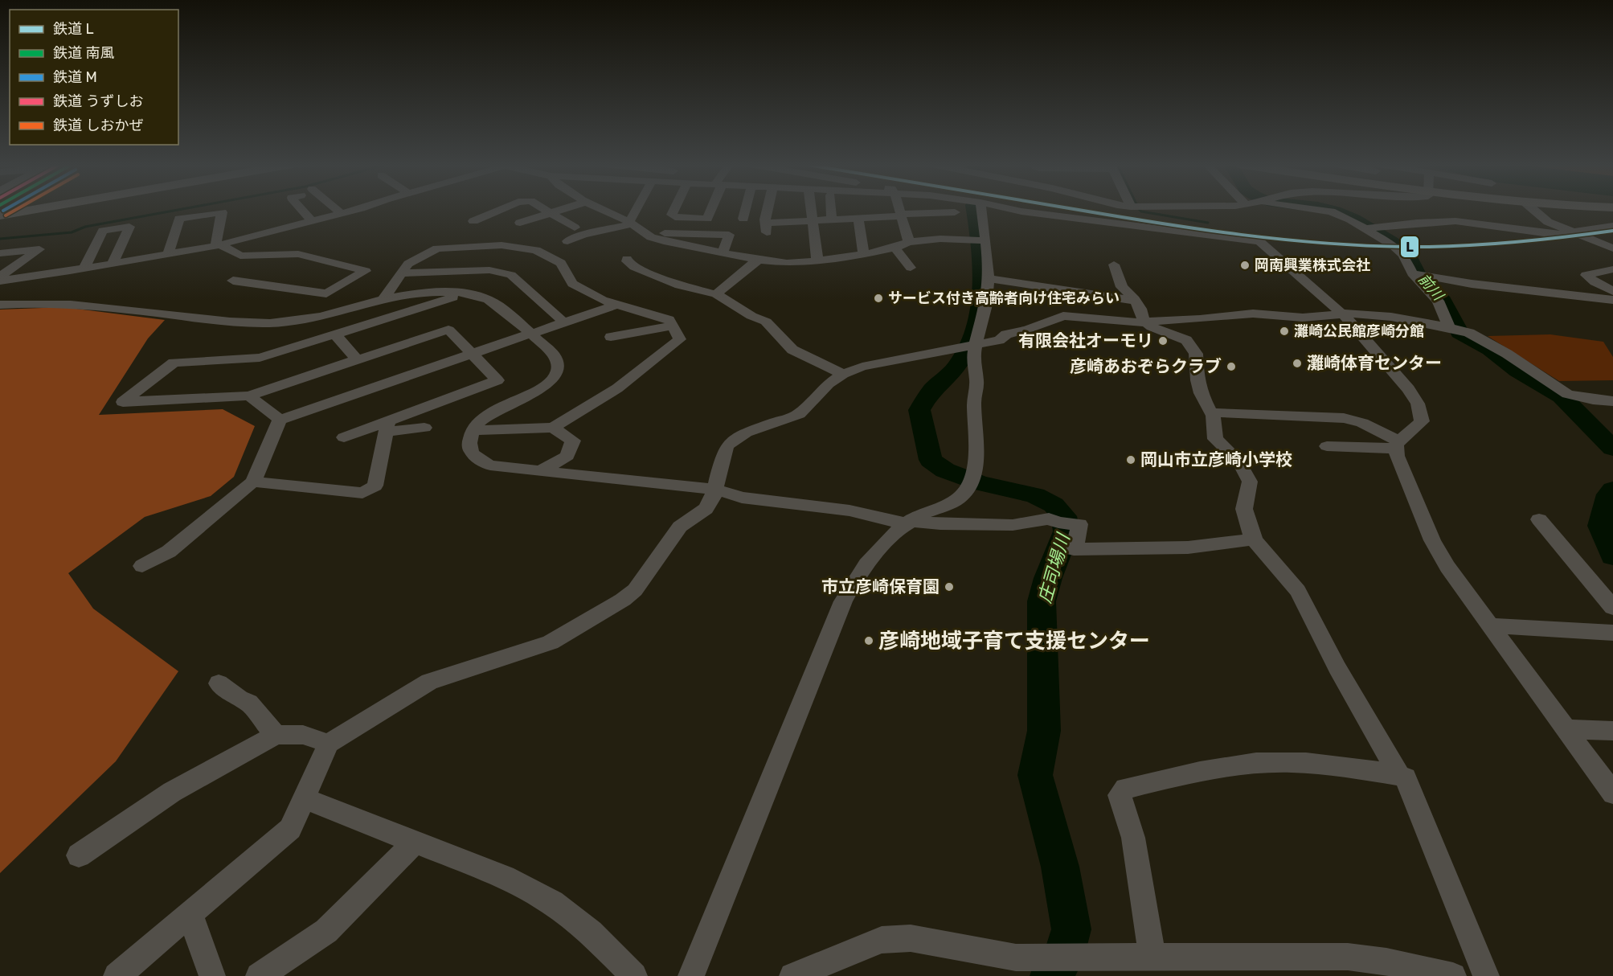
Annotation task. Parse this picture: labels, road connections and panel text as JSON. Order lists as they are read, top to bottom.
{
  "water": ["前川", "庄司場川"],
  "places": [
    "岡南興業株式会社",
    "サービス付き高齢者向け住宅みらい",
    "灘崎公民館彦崎分館",
    "有限会社オーモリ",
    "灘崎体育センター",
    "彦崎あおぞらクラブ",
    "岡山市立彦崎小学校",
    "市立彦崎保育園",
    "彦崎地域子育て支援センター"
  ],
  "lines": ["rail line L", "rail line M", "rail line しおかぜ"],
  "legend": [
    "鉄道 L",
    "鉄道 南風",
    "鉄道 M",
    "鉄道 うずしお",
    "鉄道 しおかぜ"
  ]
}
